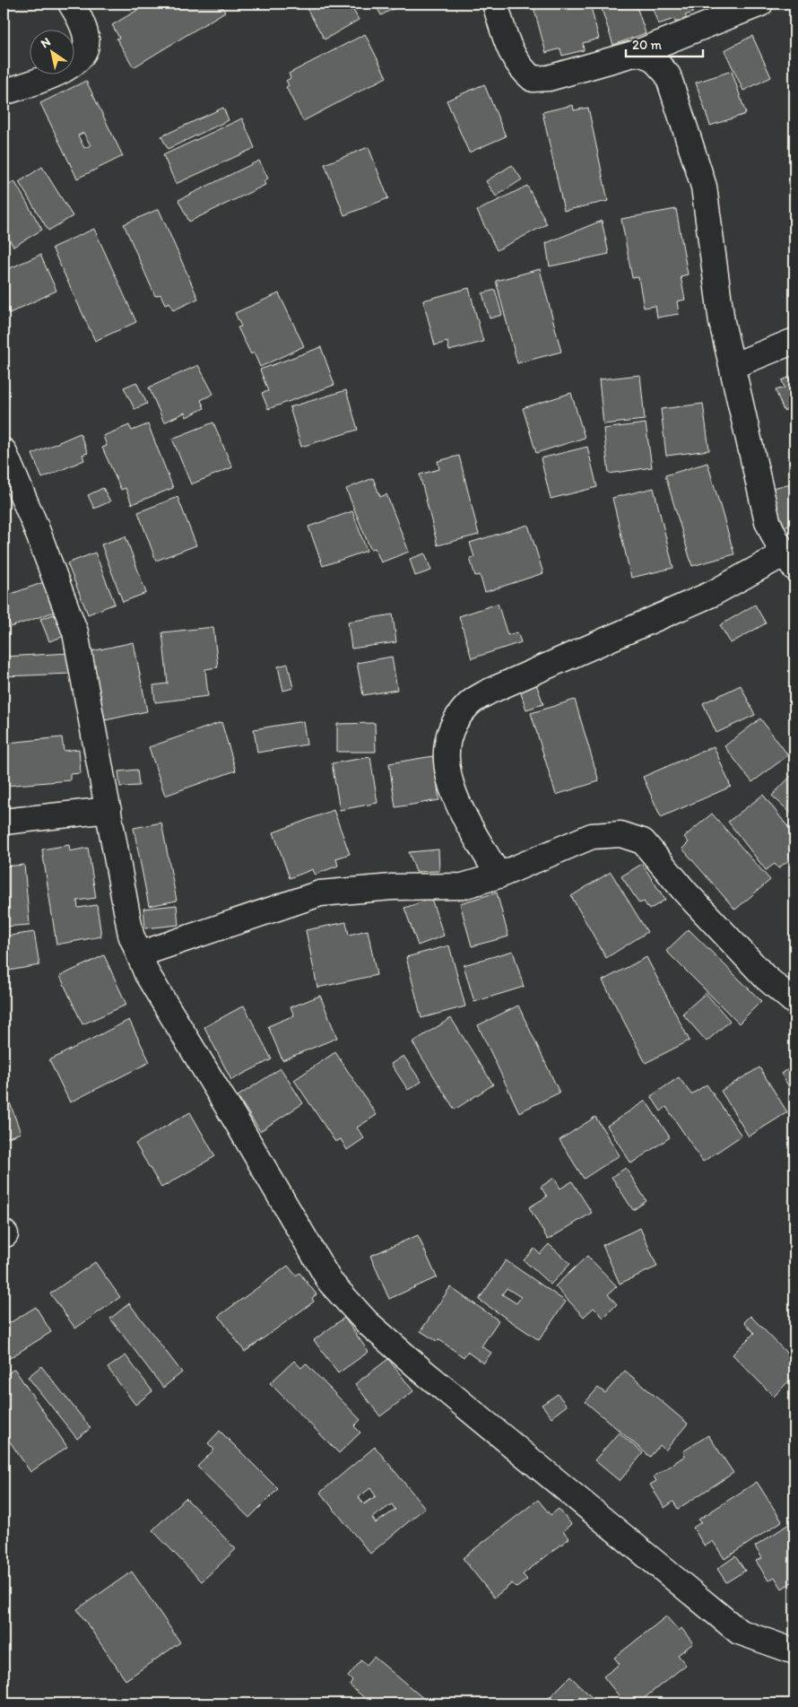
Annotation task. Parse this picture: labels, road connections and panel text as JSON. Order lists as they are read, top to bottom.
{
  "scale_bar": "20 m",
  "north": "top left"
}
